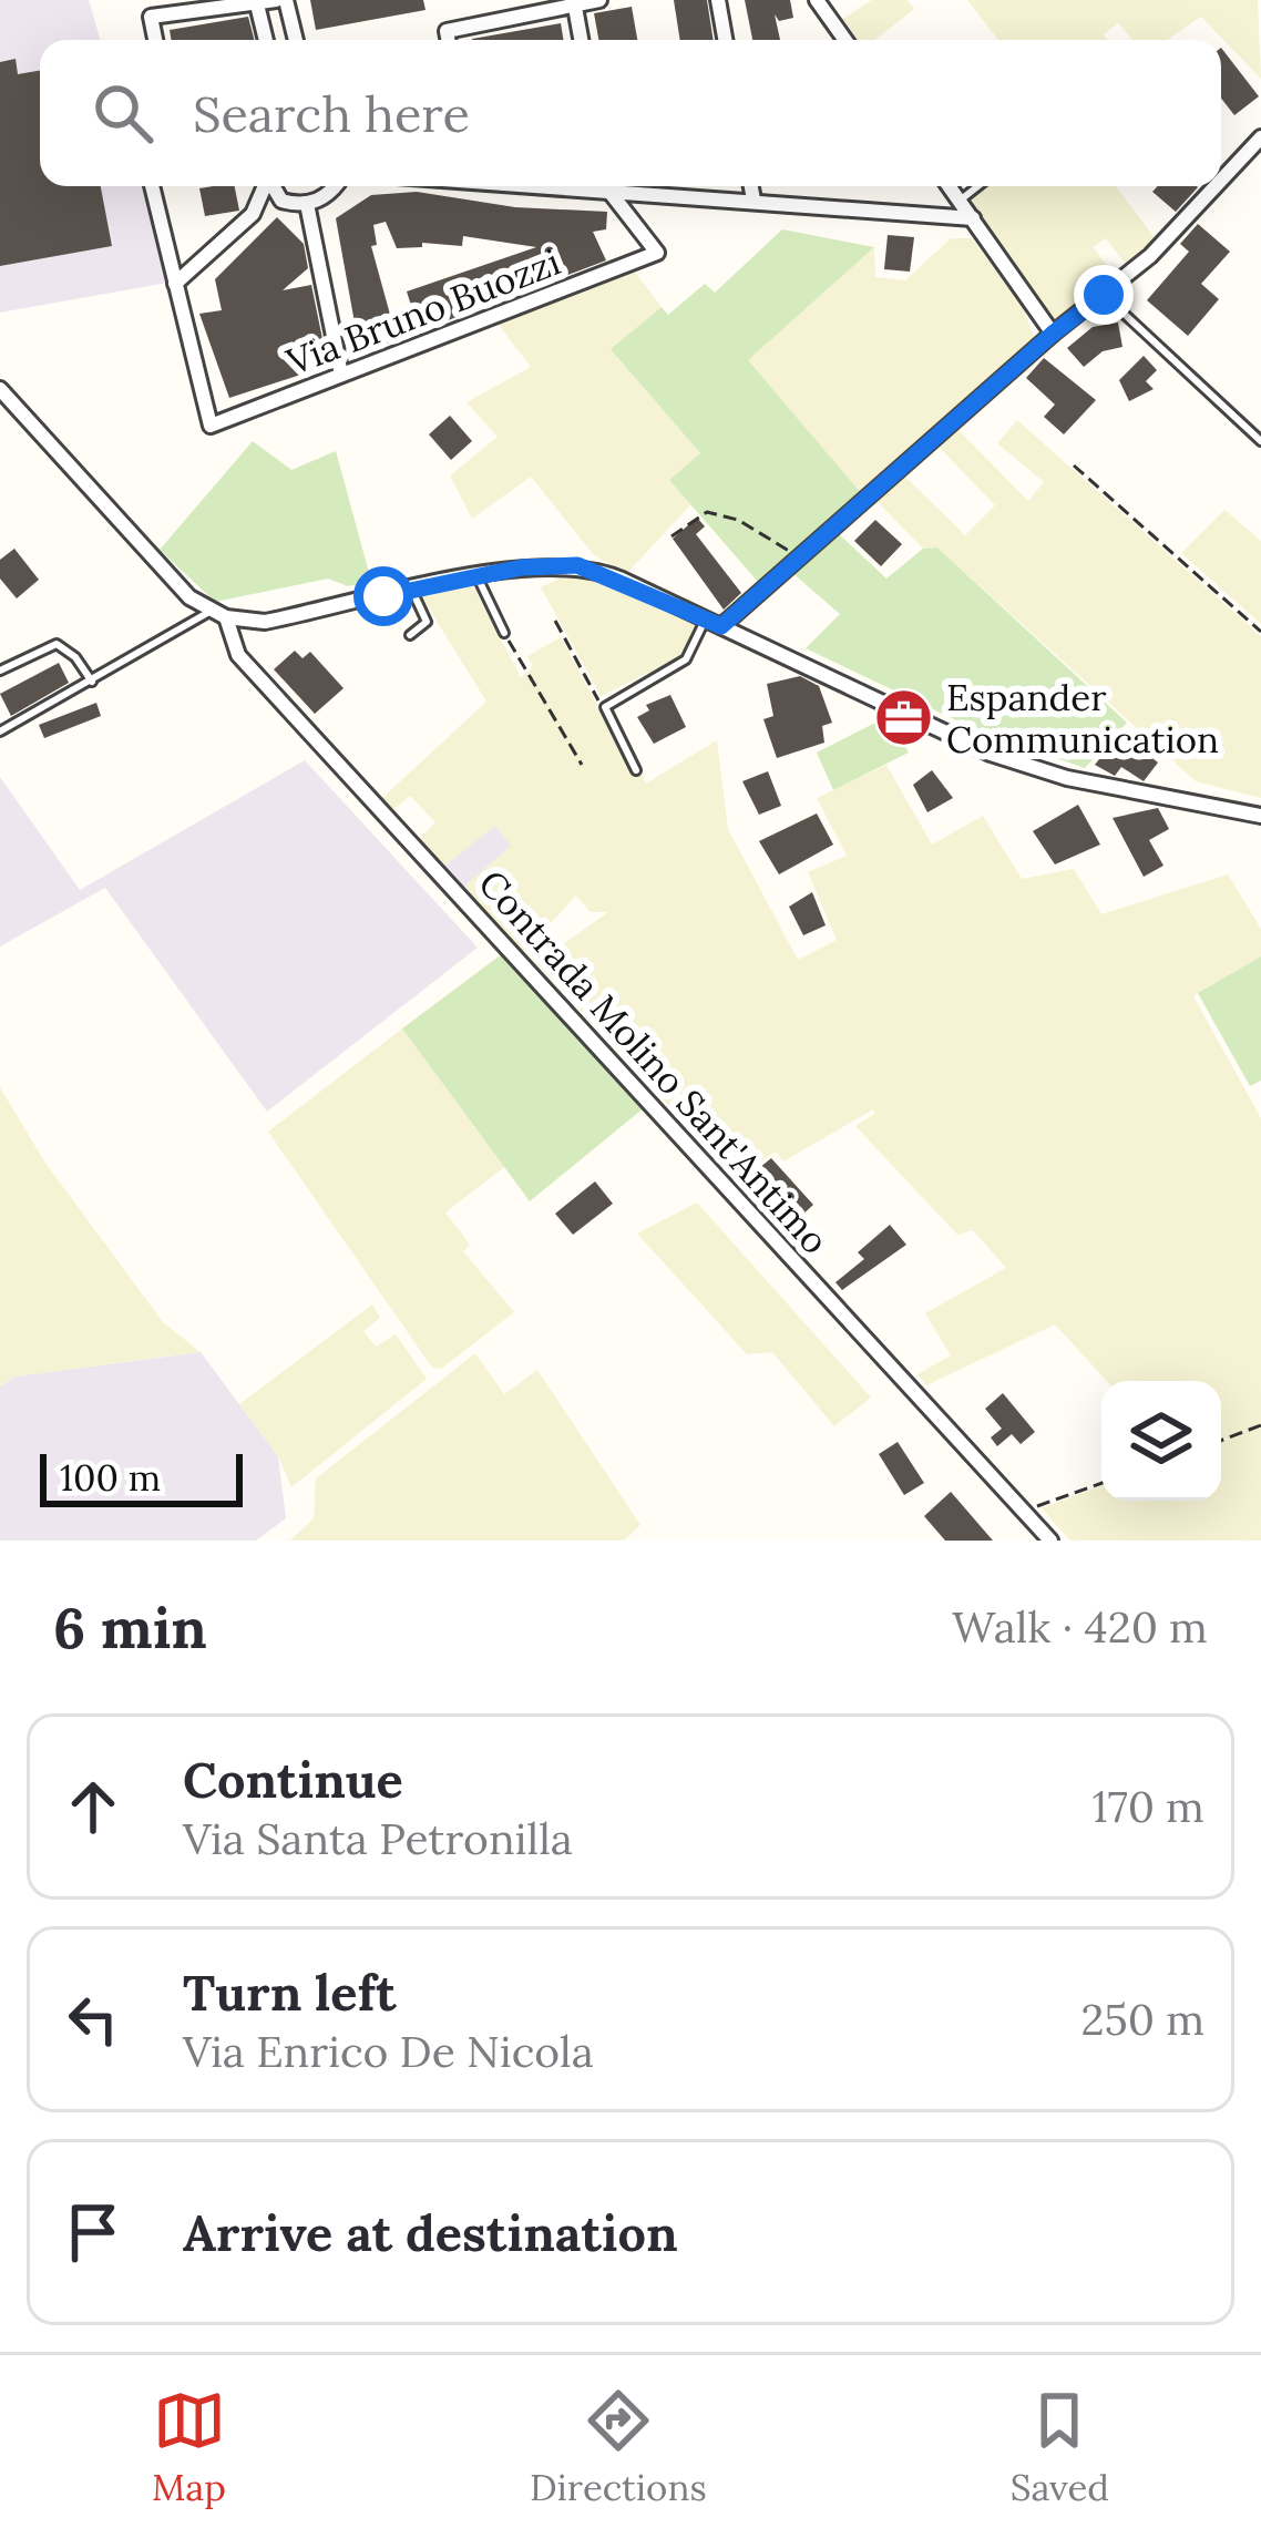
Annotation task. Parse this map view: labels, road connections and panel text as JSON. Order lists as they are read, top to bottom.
{
  "streets": {
    "street": ["Via Bruno Buozzi", "Contrada Molino Sant'Antimo"]
  },
  "places": {
    "office": ["Espander Communication"]
  },
  "scale_bar": "100 m",
  "page": {
    "search": "Search here",
    "scale": "100 m",
    "heading": ["6 min", "Walk · 420 m"],
    "list": [
      ["Continue", "Via Santa Petronilla", "170 m"],
      ["Turn left", "Via Enrico De Nicola", "250 m"],
      "Arrive at destination"
    ],
    "nav": ["Map", "Directions", "Saved"]
  }
}
